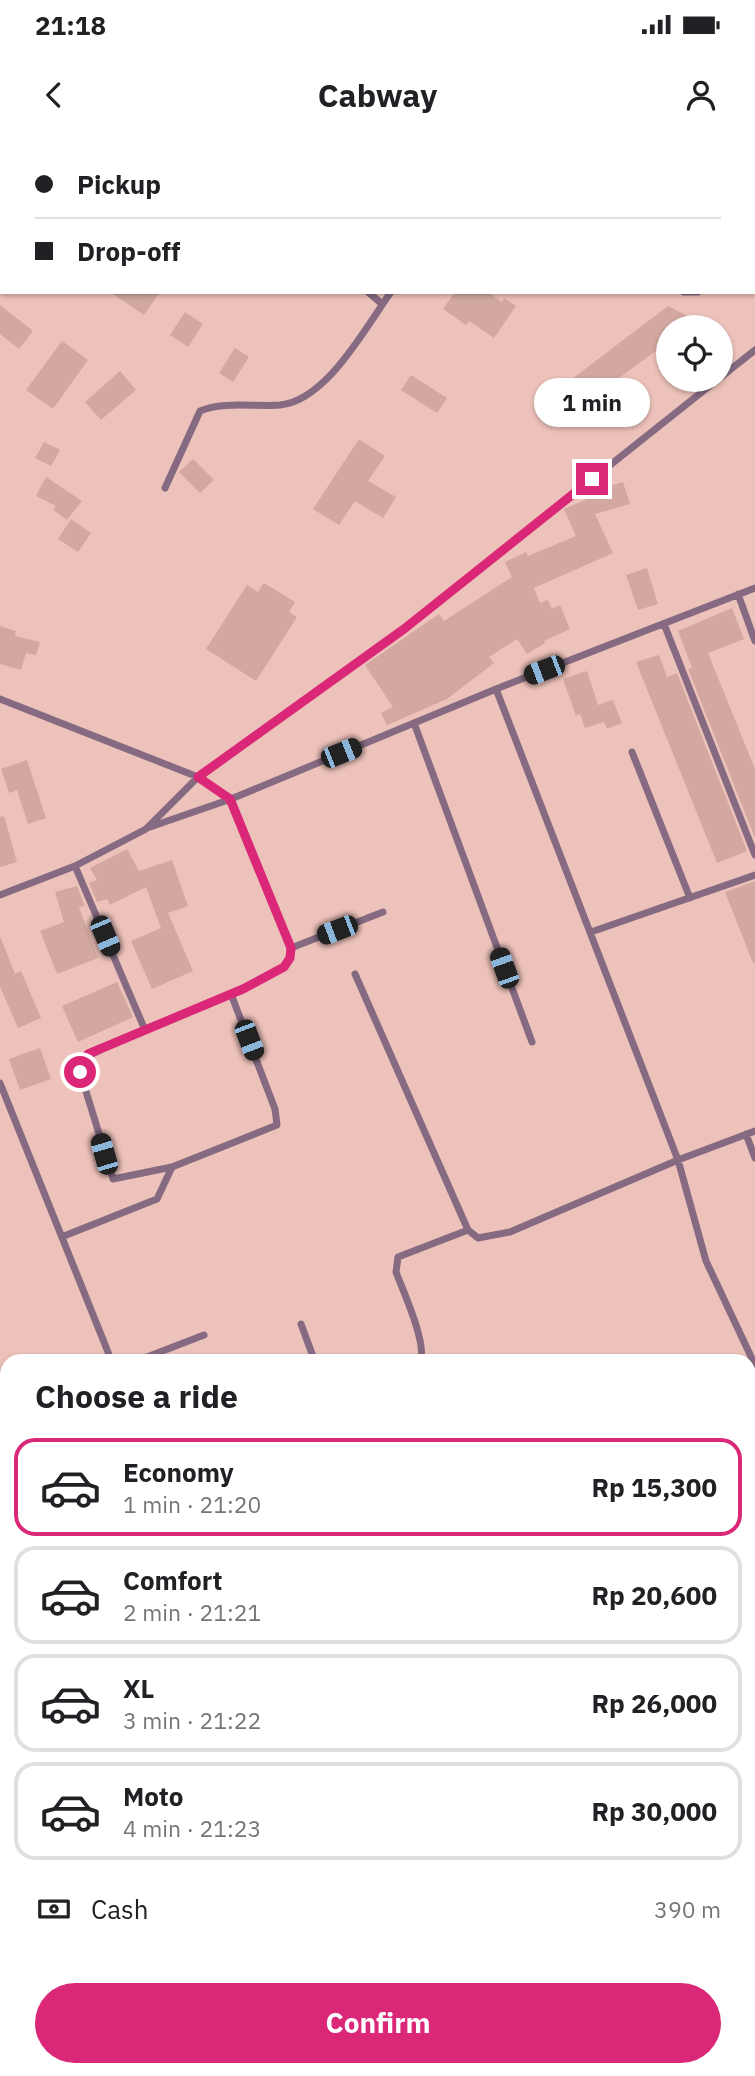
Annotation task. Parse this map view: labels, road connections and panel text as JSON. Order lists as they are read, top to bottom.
{
  "page": {
    "status": "21:18",
    "header": "Cabway",
    "banner": ["Pickup", "Drop-off"],
    "bubble": "1 min",
    "heading": "Choose a ride",
    "list": [
      {
        "name": "Economy",
        "note": "1 min · 21:20",
        "value": "Rp 15,300"
      },
      {
        "name": "Comfort",
        "note": "2 min · 21:21",
        "value": "Rp 20,600"
      },
      {
        "name": "XL",
        "note": "3 min · 21:22",
        "value": "Rp 26,000"
      },
      {
        "name": "Moto",
        "note": "4 min · 21:23",
        "value": "Rp 30,000"
      }
    ],
    "pay": ["Cash", "390 m"],
    "buttons": "Confirm"
  }
}
